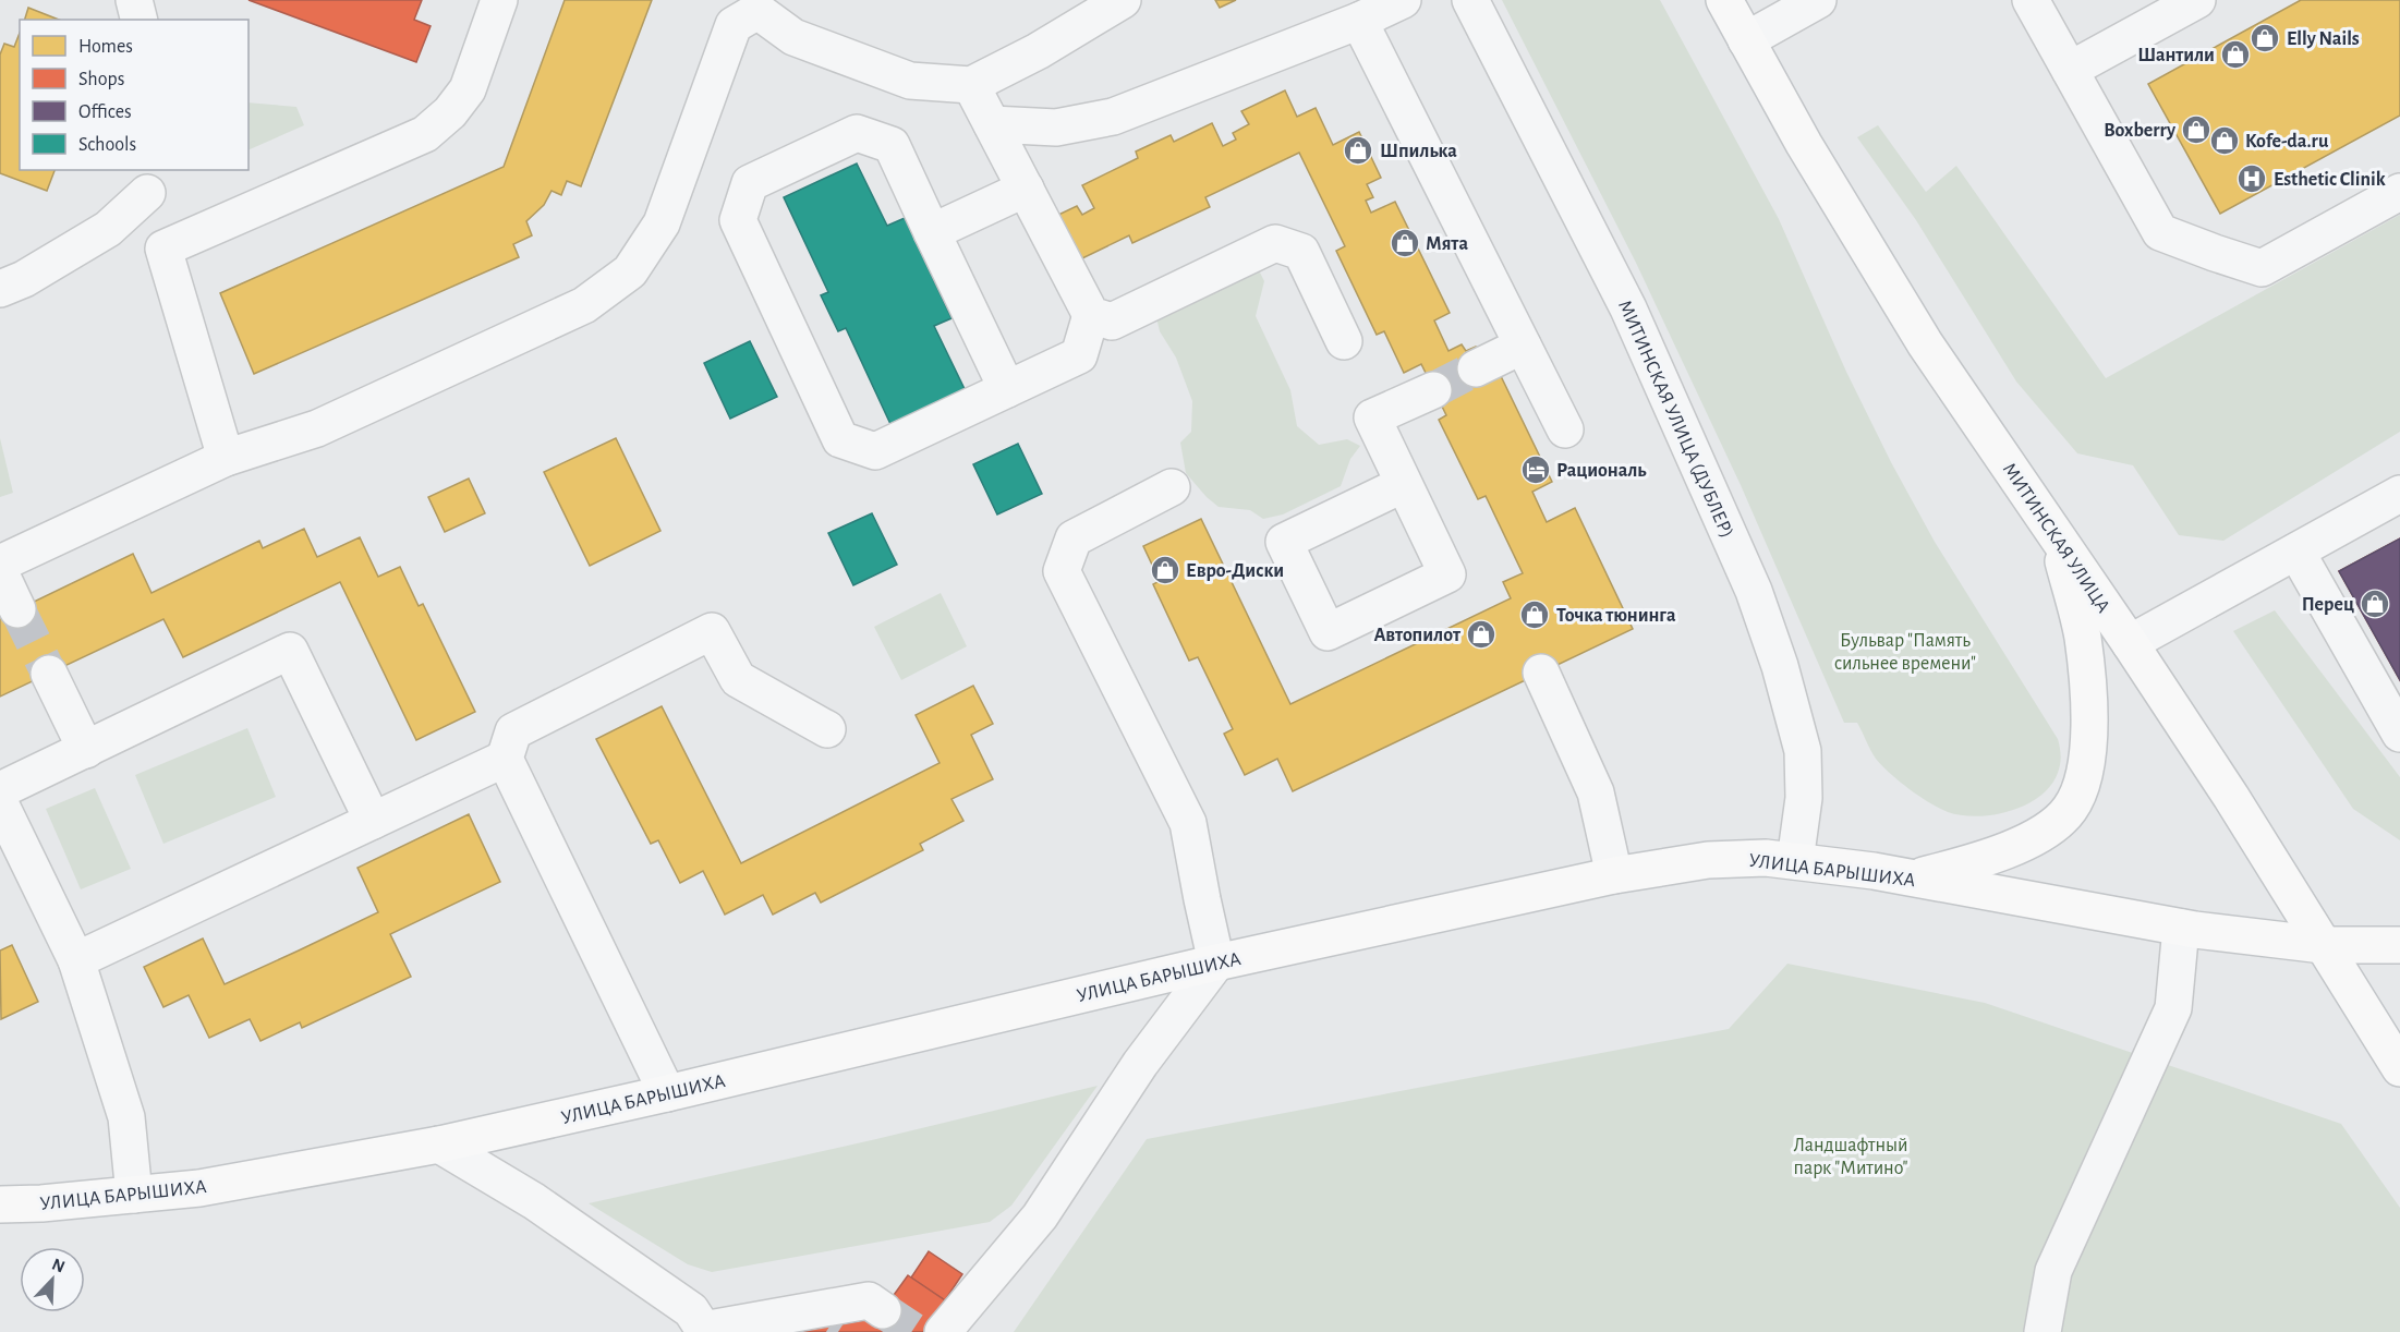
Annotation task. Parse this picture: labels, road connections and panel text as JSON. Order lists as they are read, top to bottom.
{
  "streets": {
    "main road": ["МИТИНСКАЯ УЛИЦА", "УЛИЦА БАРЫШИХА"],
    "street": ["МИТИНСКАЯ УЛИЦА (ДУБЛЕР)"]
  },
  "crossings": [
    ["МИТИНСКАЯ УЛИЦА (ДУБЛЕР)", "УЛИЦА БАРЫШИХА"],
    ["МИТИНСКАЯ УЛИЦА", "УЛИЦА БАРЫШИХА"]
  ],
  "parks": ["Бульвар \"Память сильнее времени\"", "Ландшафтный парк \"Митино\""],
  "places": {
    "shop": [
      "Elly Nails",
      "Шантили",
      "Boxberry",
      "Kofe-da.ru",
      "Шпилька",
      "Мята",
      "Евро-Диски",
      "Перец",
      "Точка тюнинга",
      "Автопилот"
    ],
    "hospital": ["Esthetic Clinik"],
    "hotel": ["Рациональ"]
  },
  "legend": [
    "Homes",
    "Shops",
    "Offices",
    "Schools"
  ],
  "north": "top right"
}
